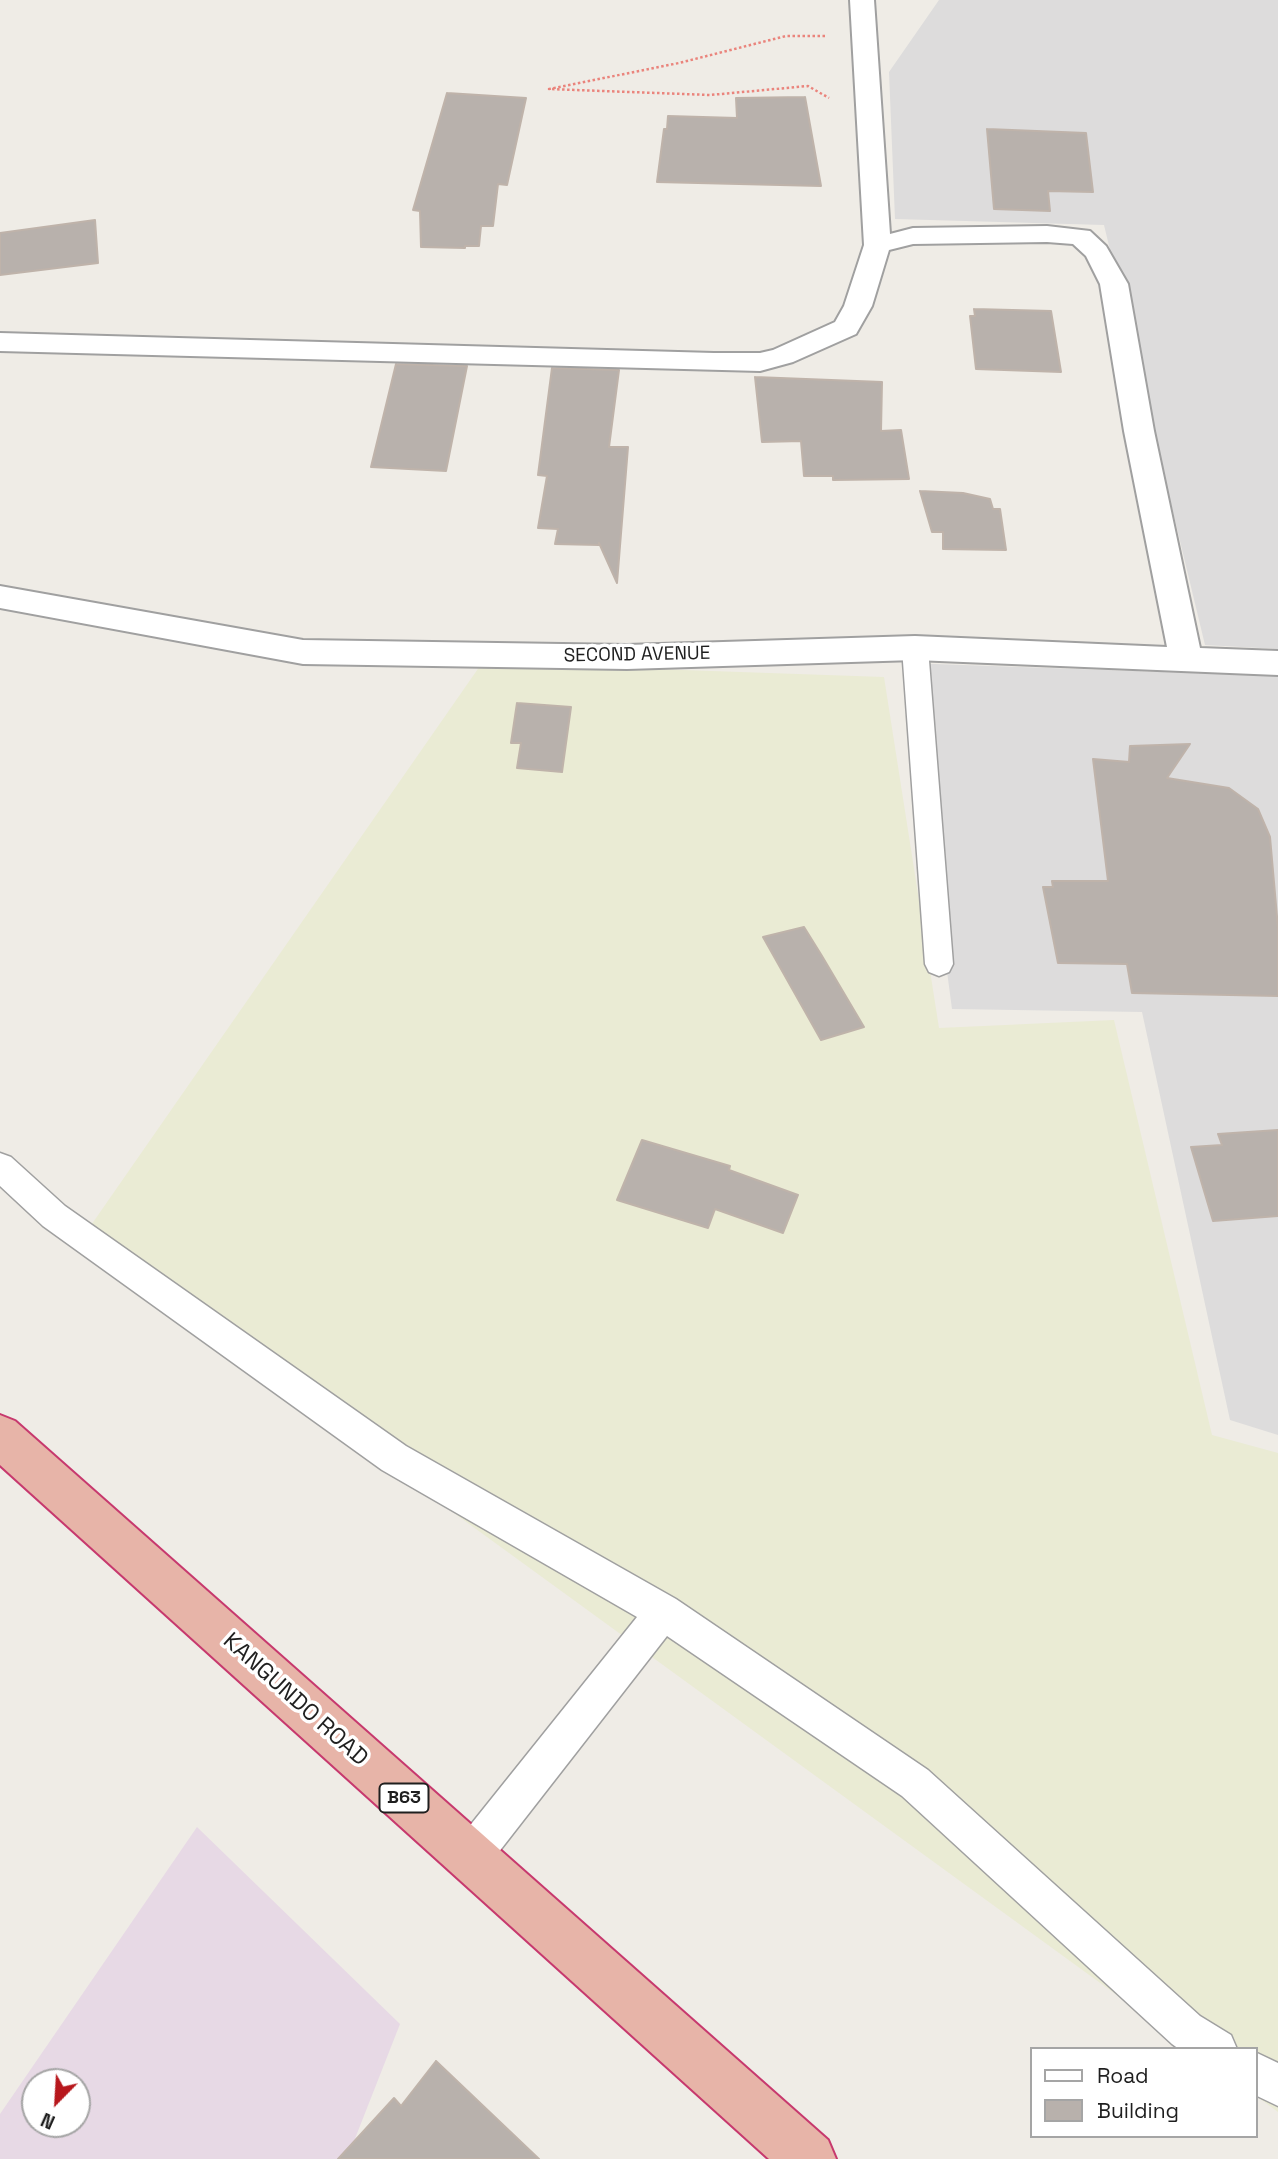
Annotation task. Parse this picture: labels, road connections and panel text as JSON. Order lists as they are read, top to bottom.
{
  "streets": {
    "highway": ["KANGUNDO ROAD", "B63"],
    "street": ["SECOND AVENUE"]
  },
  "legend": ["Road", "Building"],
  "north": "bottom left"
}
